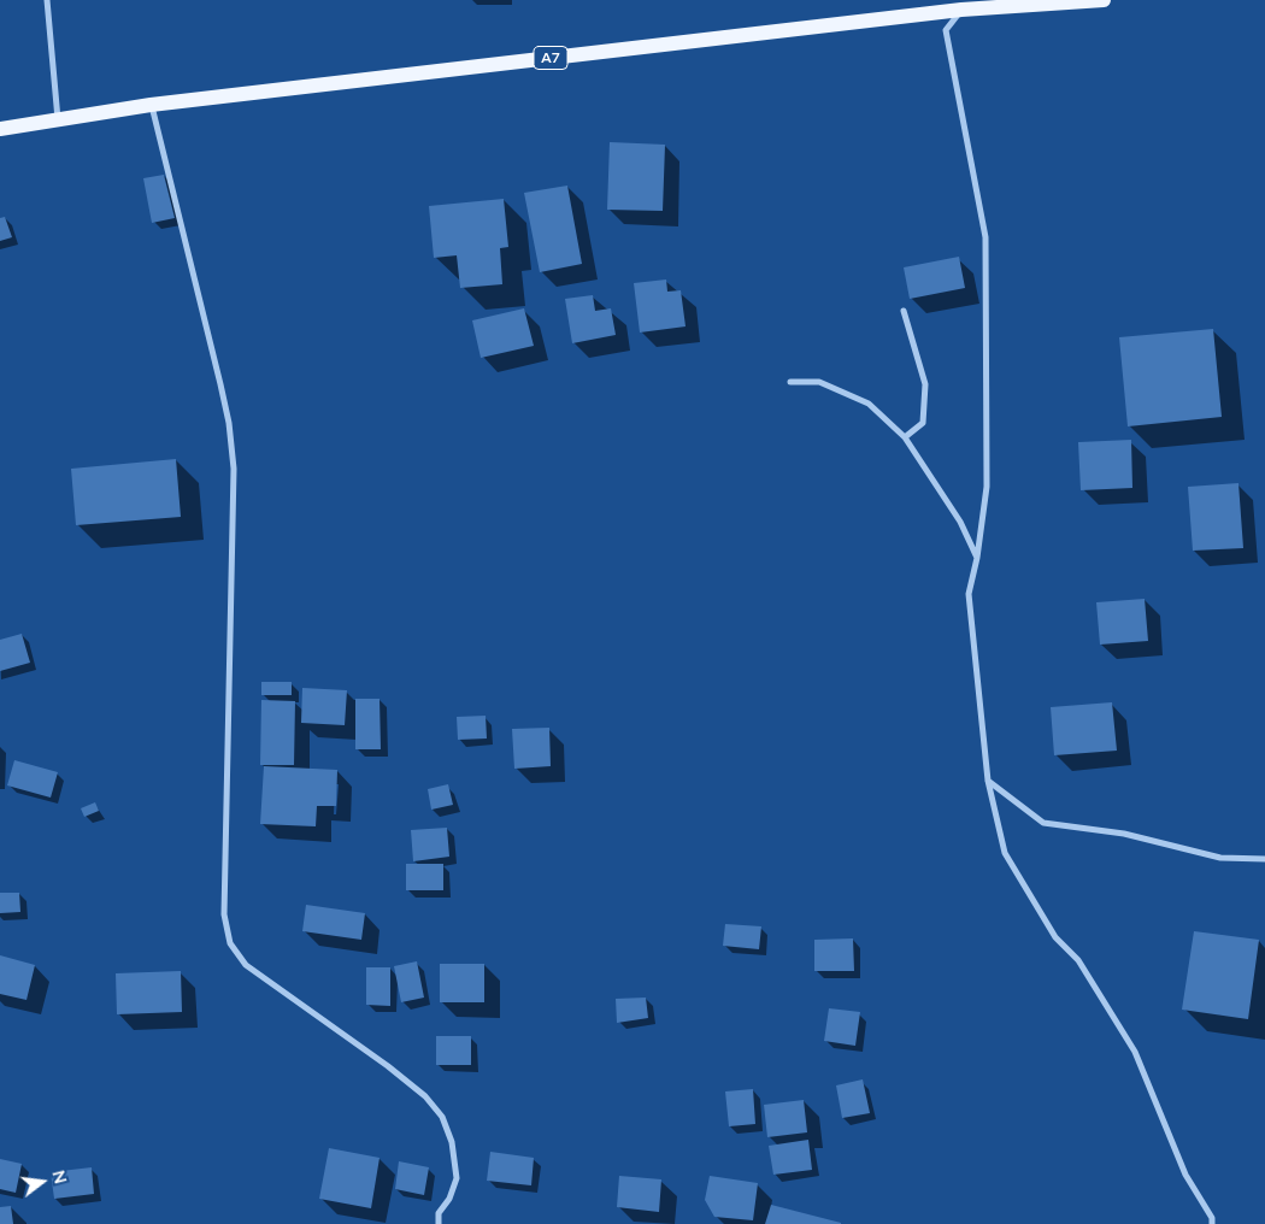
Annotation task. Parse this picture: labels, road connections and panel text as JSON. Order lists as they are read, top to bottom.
{
  "streets": {
    "main road": ["A7"]
  },
  "north": "right"
}
